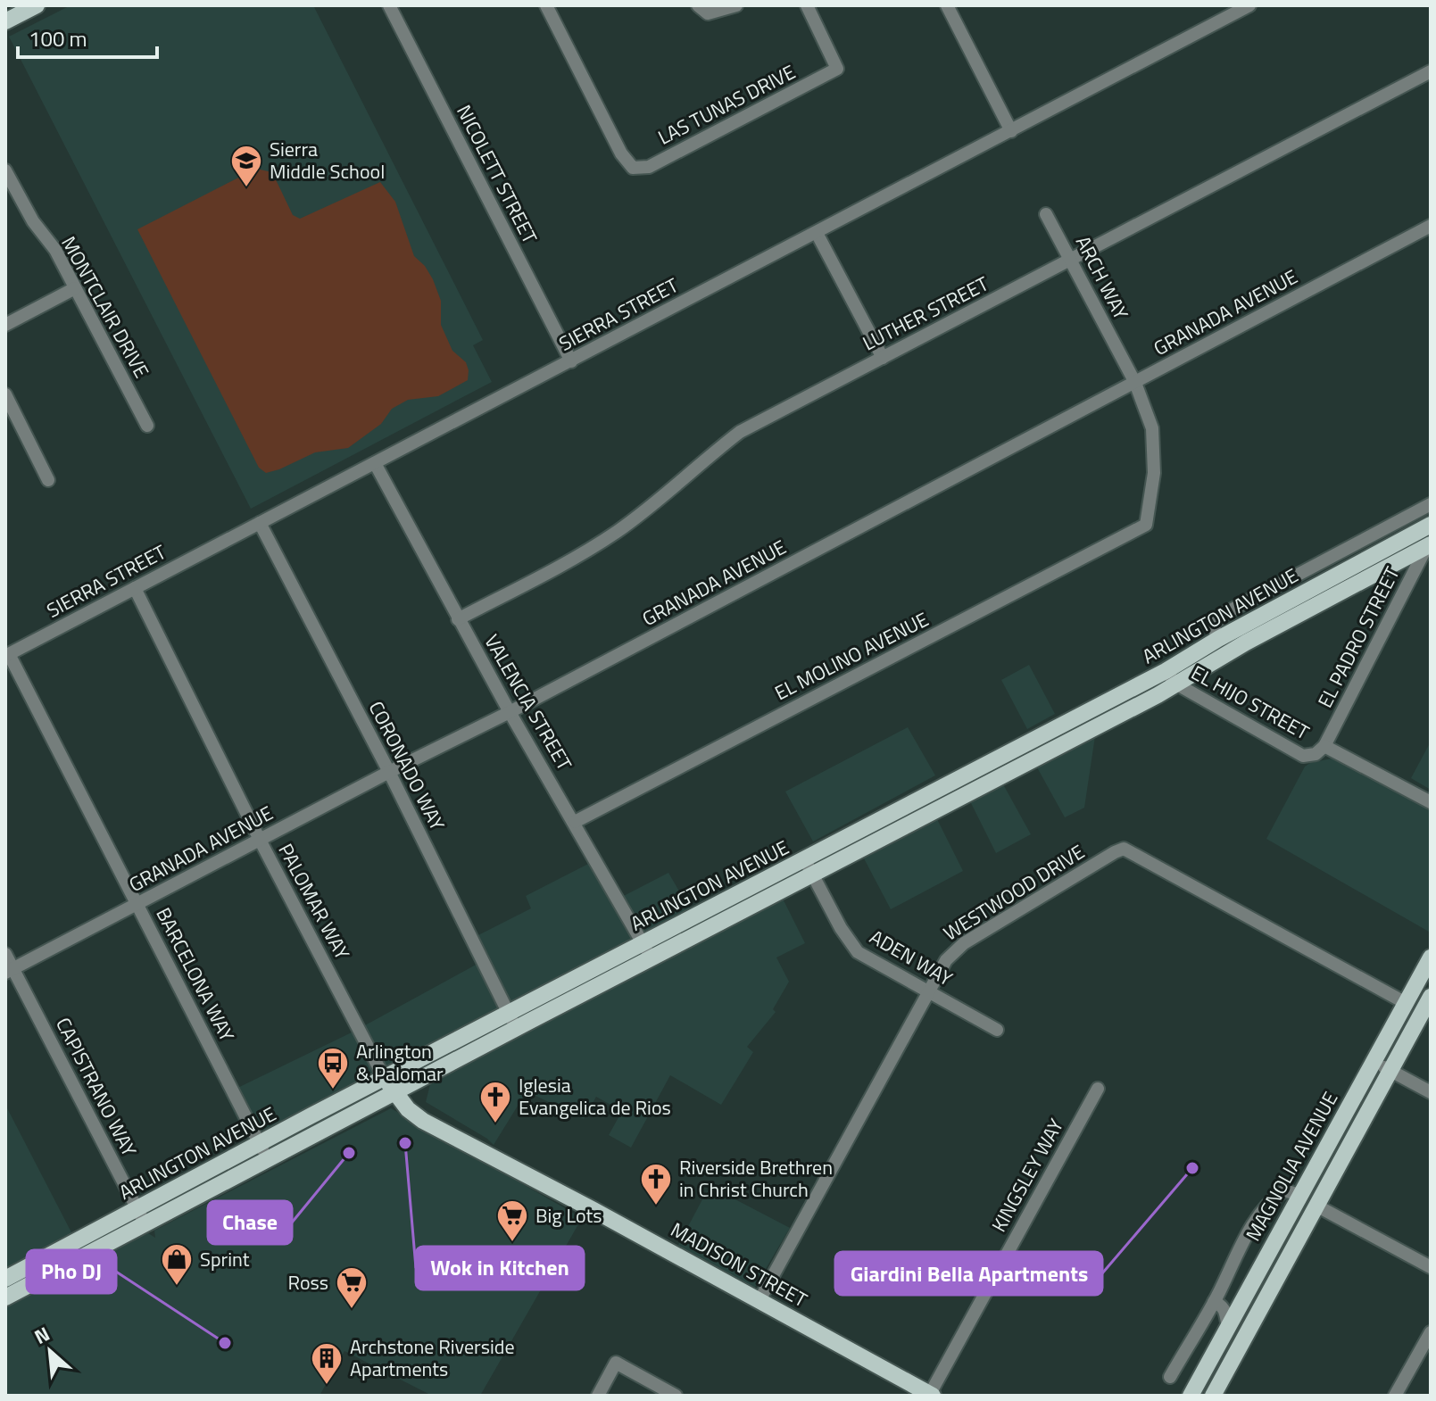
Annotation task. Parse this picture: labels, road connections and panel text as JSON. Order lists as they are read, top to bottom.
{
  "streets": {
    "main road": ["ARLINGTON AVENUE", "MAGNOLIA AVENUE", "MADISON STREET"],
    "street": [
      "LAS TUNAS DRIVE",
      "NICOLETT STREET",
      "ARCH WAY",
      "MONTCLAIR DRIVE",
      "GRANADA AVENUE",
      "LUTHER STREET",
      "SIERRA STREET",
      "EL PADRO STREET",
      "EL MOLINO AVENUE",
      "VALENCIA STREET",
      "EL HIJO STREET",
      "CORONADO WAY",
      "WESTWOOD DRIVE",
      "PALOMAR WAY",
      "ADEN WAY",
      "BARCELONA WAY",
      "CAPISTRANO WAY",
      "KINGSLEY WAY"
    ]
  },
  "crossings": [
    ["NICOLETT STREET", "SIERRA STREET"],
    ["ARCH WAY", "GRANADA AVENUE"],
    ["ARCH WAY", "LUTHER STREET"],
    ["ARCH WAY", "EL MOLINO AVENUE"],
    ["GRANADA AVENUE", "VALENCIA STREET"],
    ["GRANADA AVENUE", "CORONADO WAY"],
    ["GRANADA AVENUE", "PALOMAR WAY"],
    ["GRANADA AVENUE", "BARCELONA WAY"],
    ["GRANADA AVENUE", "CAPISTRANO WAY"],
    ["LUTHER STREET", "VALENCIA STREET"],
    ["SIERRA STREET", "VALENCIA STREET"],
    ["SIERRA STREET", "CORONADO WAY"],
    ["SIERRA STREET", "PALOMAR WAY"],
    ["SIERRA STREET", "BARCELONA WAY"],
    ["ARLINGTON AVENUE", "EL PADRO STREET"],
    ["ARLINGTON AVENUE", "VALENCIA STREET"],
    ["ARLINGTON AVENUE", "EL HIJO STREET"],
    ["ARLINGTON AVENUE", "CORONADO WAY"],
    ["ARLINGTON AVENUE", "PALOMAR WAY"],
    ["ARLINGTON AVENUE", "ADEN WAY"],
    ["ARLINGTON AVENUE", "BARCELONA WAY"],
    ["ARLINGTON AVENUE", "CAPISTRANO WAY"],
    ["ARLINGTON AVENUE", "MADISON STREET"],
    ["EL PADRO STREET", "EL HIJO STREET"],
    ["EL MOLINO AVENUE", "VALENCIA STREET"],
    ["WESTWOOD DRIVE", "ADEN WAY"],
    ["WESTWOOD DRIVE", "MAGNOLIA AVENUE"],
    ["WESTWOOD DRIVE", "MADISON STREET"],
    ["PALOMAR WAY", "MADISON STREET"],
    ["KINGSLEY WAY", "MADISON STREET"]
  ],
  "places": {
    "school or university": ["Sierra Middle School"],
    "bus stop": ["Arlington & Palomar"],
    "church": ["Iglesia Evangelica de Rios", "Riverside Brethren in Christ Church"],
    "other": [
      "Wok in Kitchen",
      "Chase",
      "Giardini Bella Apartments",
      "Pho DJ"
    ],
    "supermarket": ["Big Lots", "Ross"],
    "shop": ["Sprint"],
    "building": ["Archstone Riverside Apartments"]
  },
  "scale_bar": "100 m",
  "north": "top left"
}
